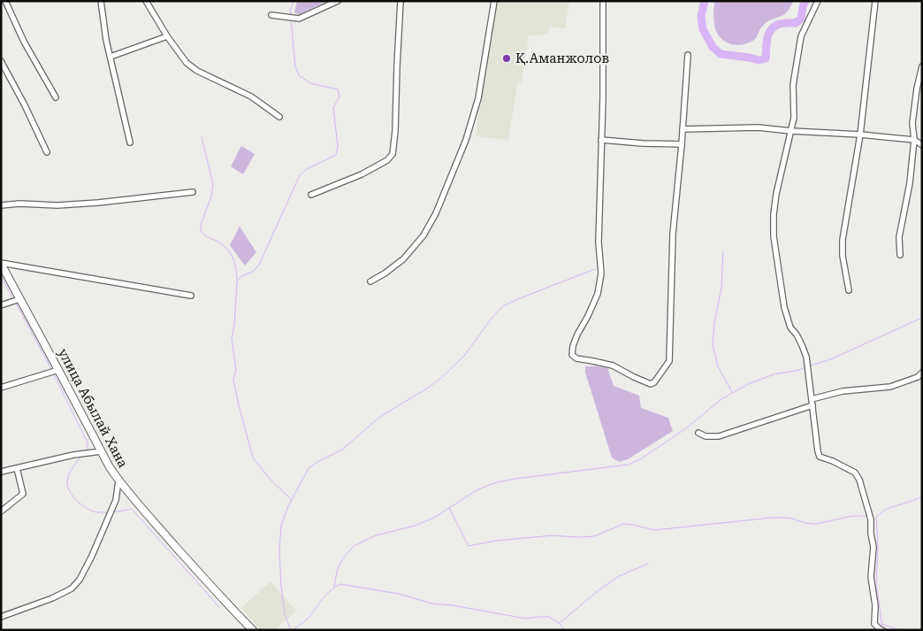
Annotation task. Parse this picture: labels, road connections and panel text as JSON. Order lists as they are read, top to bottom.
{
  "streets": {
    "main road": ["улица Абылай Хана"]
  },
  "places": ["Қ.Аманжолов"]
}
